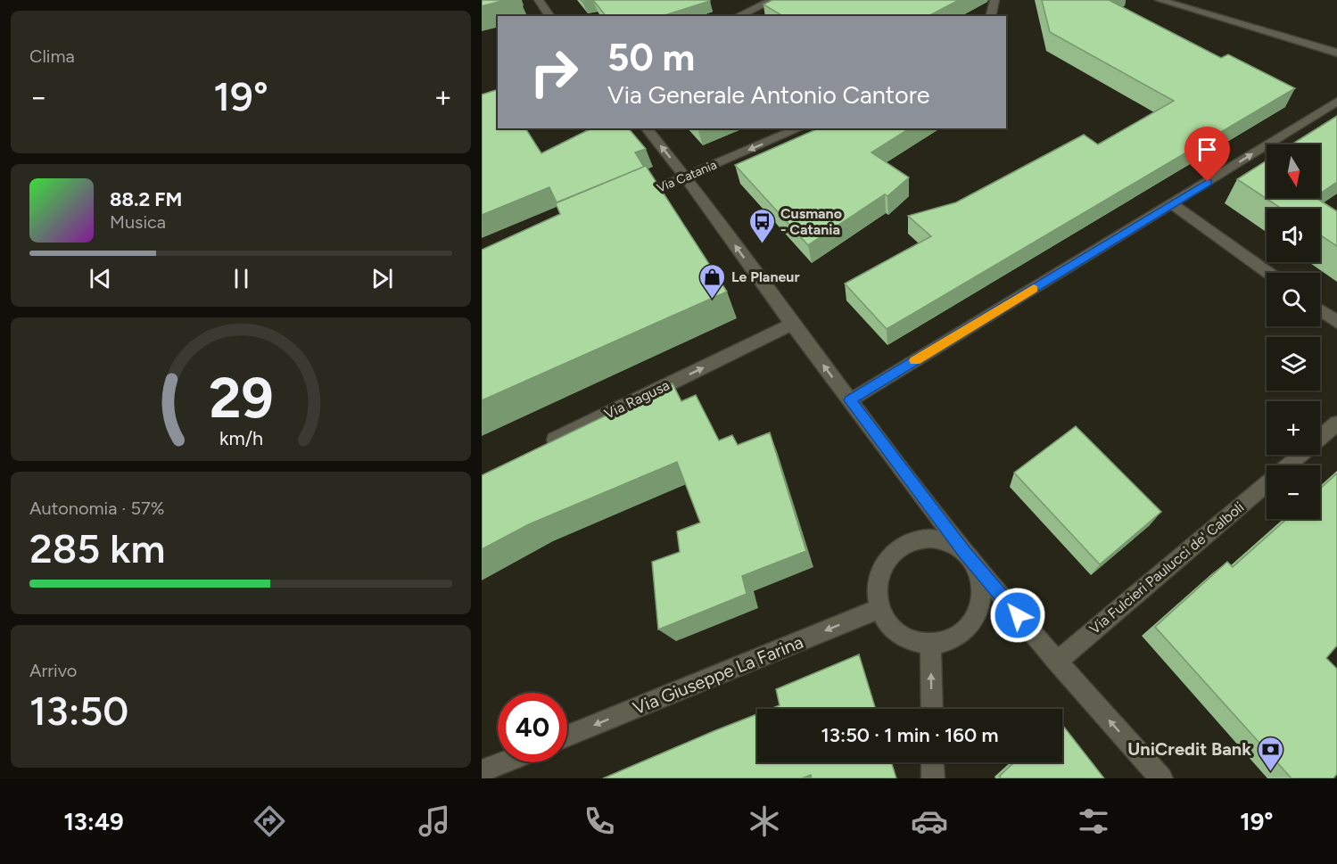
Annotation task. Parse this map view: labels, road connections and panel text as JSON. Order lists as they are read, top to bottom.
{
  "streets": {
    "street": [
      "Via Catania",
      "Via Ragusa",
      "Via Fulcieri Paulucci de' Calboli",
      "Via Giuseppe La Farina"
    ]
  },
  "one_way": ["Via Catania", "Via Ragusa", "Via Giuseppe La Farina"],
  "places": {
    "bus stop": ["Cusmano - Catania"],
    "shop": ["Le Planeur"],
    "bank": ["UniCredit Bank"]
  },
  "north": "bottom",
  "page": {
    "tile": [
      "Clima",
      ["Autonomia · 57%", "285 km"],
      ["Arrivo", "13:50"]
    ],
    "turn": ["50 m", "Via Generale Antonio Cantore"],
    "heat": ["−", "19°", "+"],
    "map_buttons": ["+", "−"],
    "song": ["88.2 FM", "Musica"],
    "limit": "40",
    "trip": "13:50 · 1 min · 160 m",
    "tabs": ["13:49", "19°"],
    "gauge": ["29", "km/h"]
  }
}
